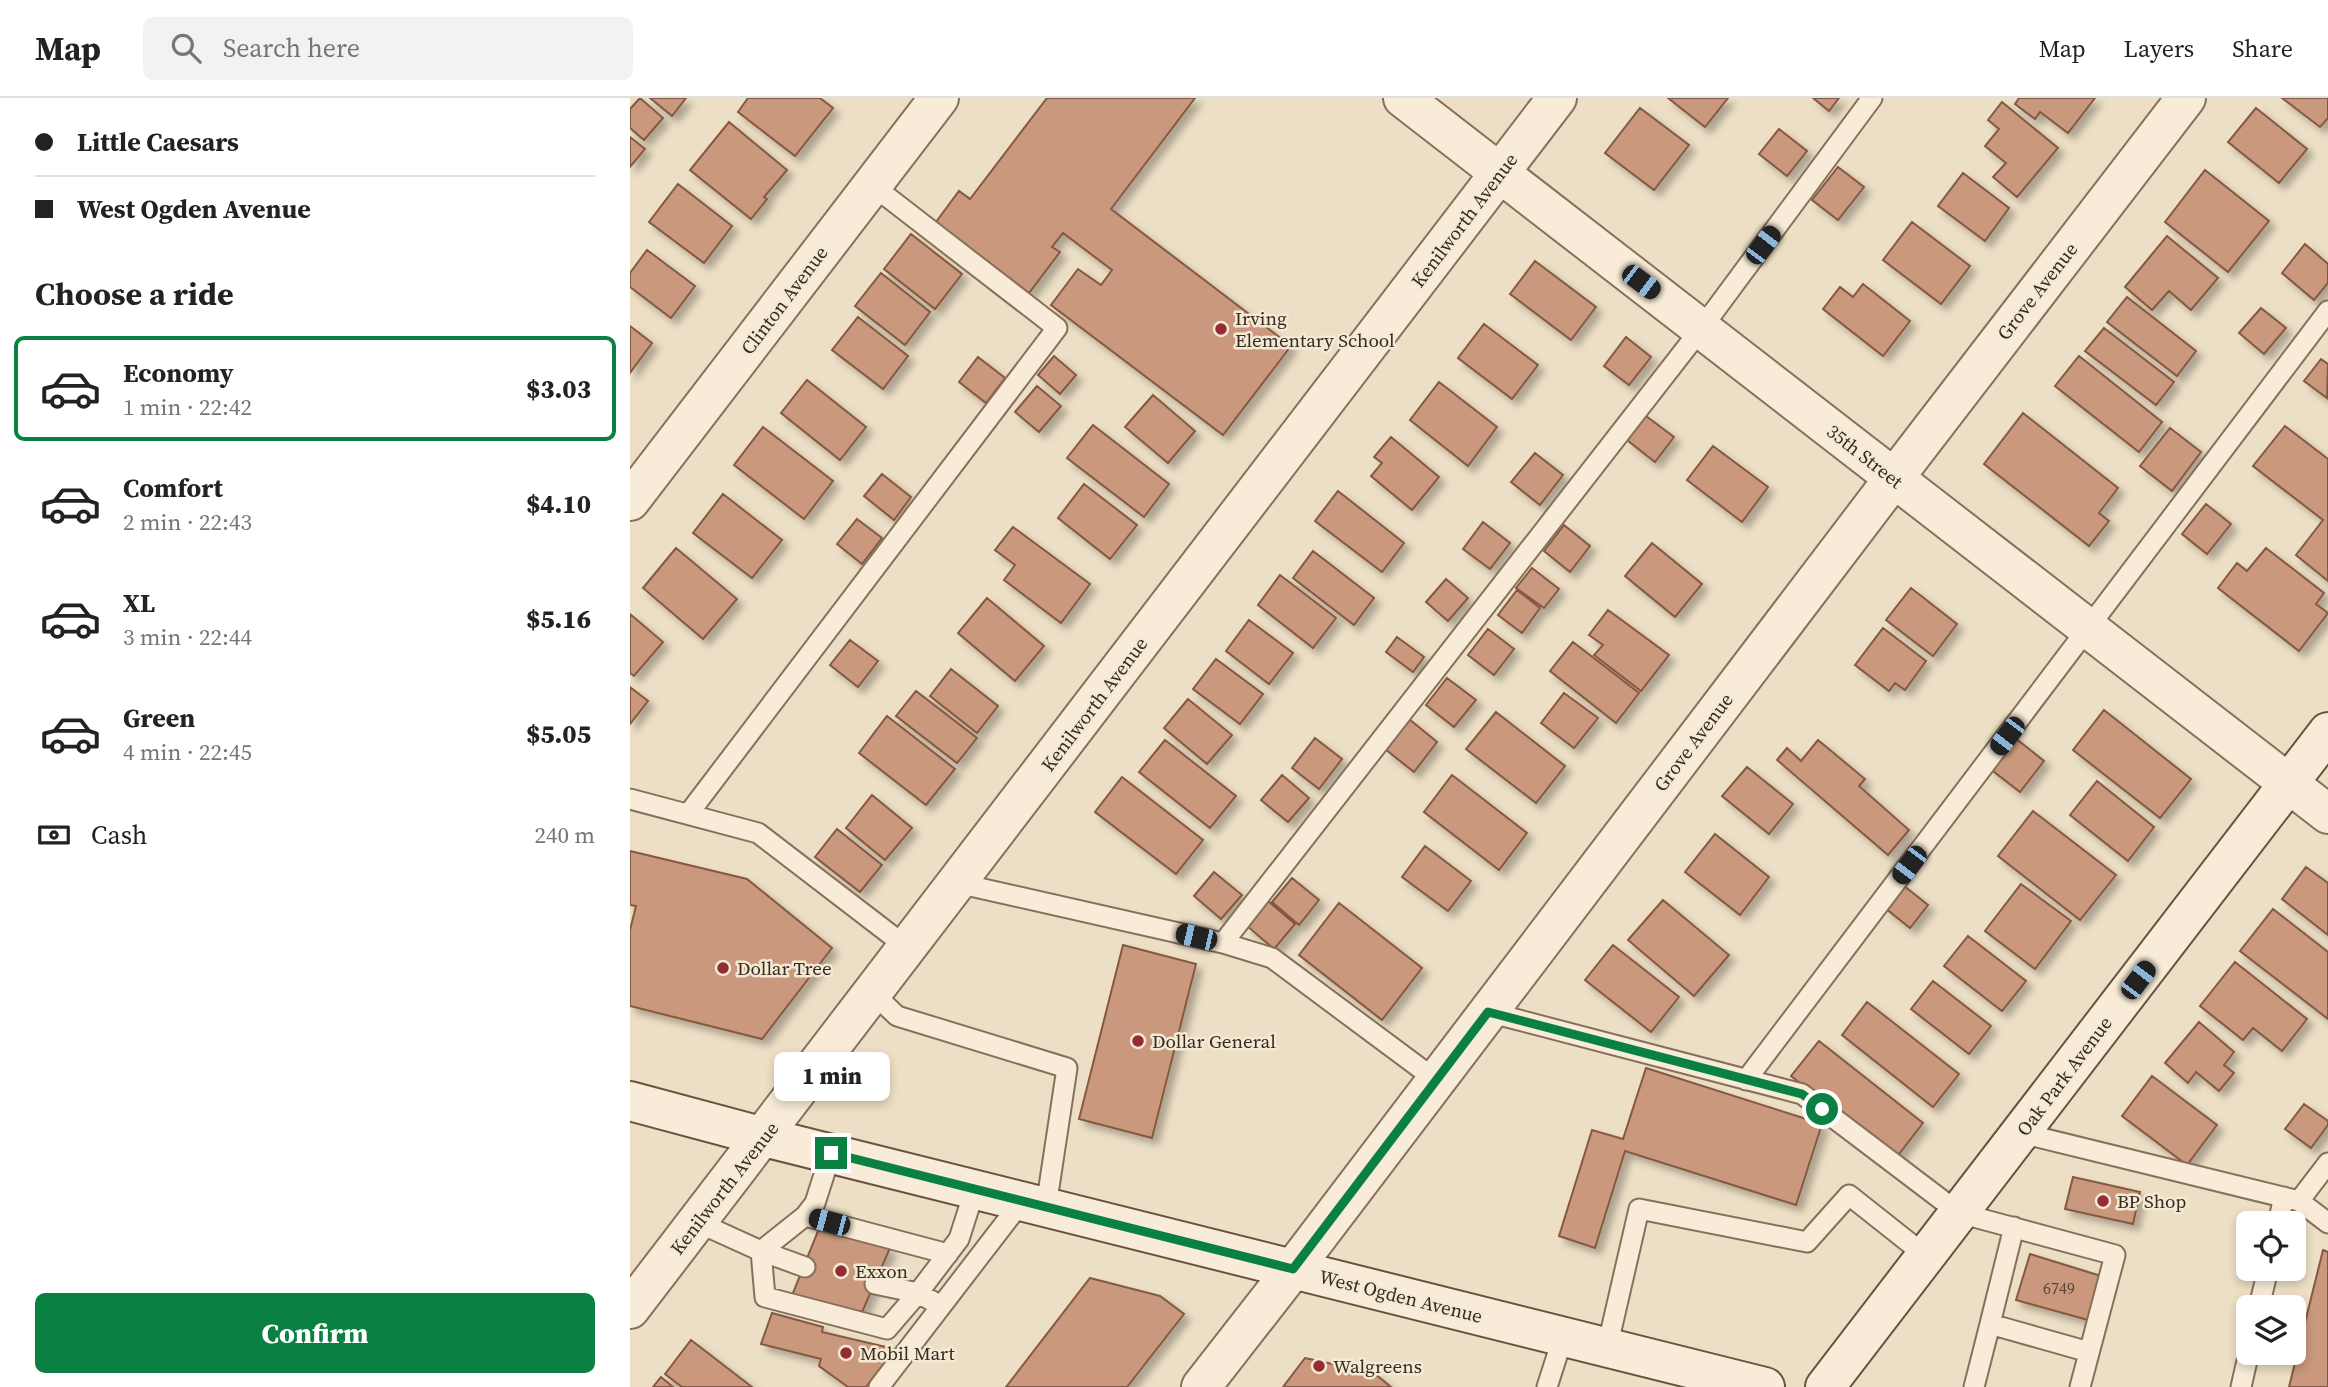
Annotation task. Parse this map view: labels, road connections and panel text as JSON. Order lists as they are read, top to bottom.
{
  "streets": {
    "street": [
      "Kenilworth Avenue",
      "Grove Avenue",
      "Clinton Avenue",
      "35th Street",
      "Oak Park Avenue",
      "West Ogden Avenue"
    ]
  },
  "crossings": [
    ["Kenilworth Avenue", "35th Street"],
    ["Kenilworth Avenue", "West Ogden Avenue"],
    ["Grove Avenue", "35th Street"],
    ["Grove Avenue", "West Ogden Avenue"],
    ["35th Street", "Oak Park Avenue"]
  ],
  "places": [
    "Irving Elementary School",
    "Dollar Tree",
    "Dollar General",
    "BP Shop",
    "Exxon",
    "Mobil Mart",
    "Walgreens"
  ],
  "house_numbers": ["6749"],
  "page": {
    "header": "Map",
    "search": "Search here",
    "nav": ["Map", "Layers", "Share"],
    "banner": ["Little Caesars", "West Ogden Avenue"],
    "heading": "Choose a ride",
    "list": [
      {
        "name": "Economy",
        "note": "1 min · 22:42",
        "value": "$3.03"
      },
      {
        "name": "Comfort",
        "note": "2 min · 22:43",
        "value": "$4.10"
      },
      {
        "name": "XL",
        "note": "3 min · 22:44",
        "value": "$5.16"
      },
      {
        "name": "Green",
        "note": "4 min · 22:45",
        "value": "$5.05"
      }
    ],
    "pay": ["Cash", "240 m"],
    "bubble": "1 min",
    "buttons": "Confirm"
  }
}
